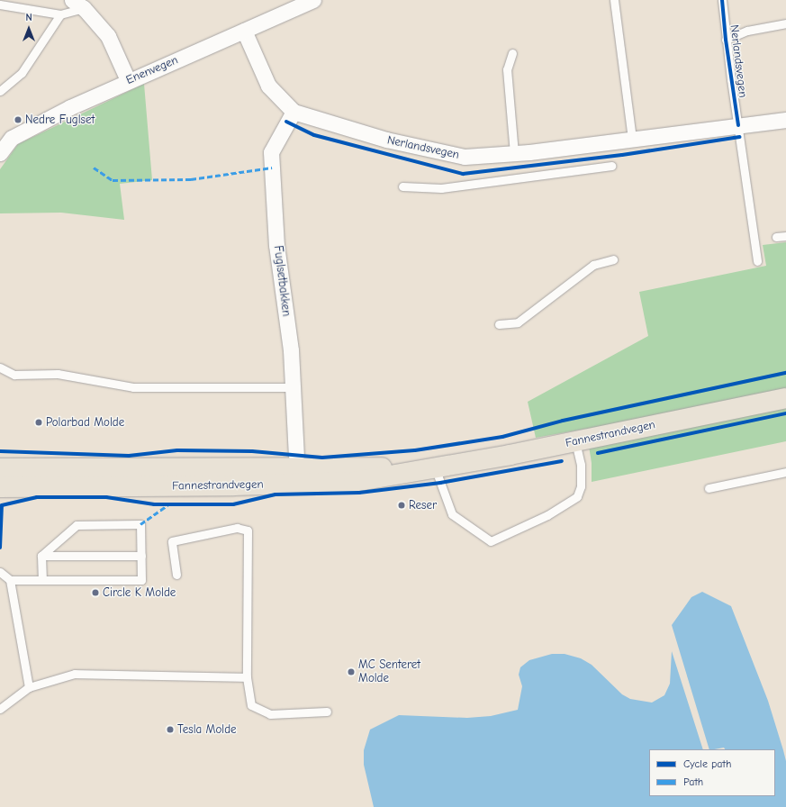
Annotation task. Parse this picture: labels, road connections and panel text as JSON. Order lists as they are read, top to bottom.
{
  "streets": {
    "highway": ["Fannestrandvegen"],
    "street": ["Nerlandsvegen", "Enenvegen", "Fuglsetbakken"]
  },
  "crossings": [
    ["Nerlandsvegen", "Enenvegen"],
    ["Nerlandsvegen", "Fuglsetbakken"]
  ],
  "places": [
    "Nedre Fuglset",
    "Polarbad Molde",
    "Reser",
    "Circle K Molde",
    "MC Senteret Molde",
    "Tesla Molde"
  ],
  "legend": ["Cycle path", "Path"],
  "north": "top"
}
